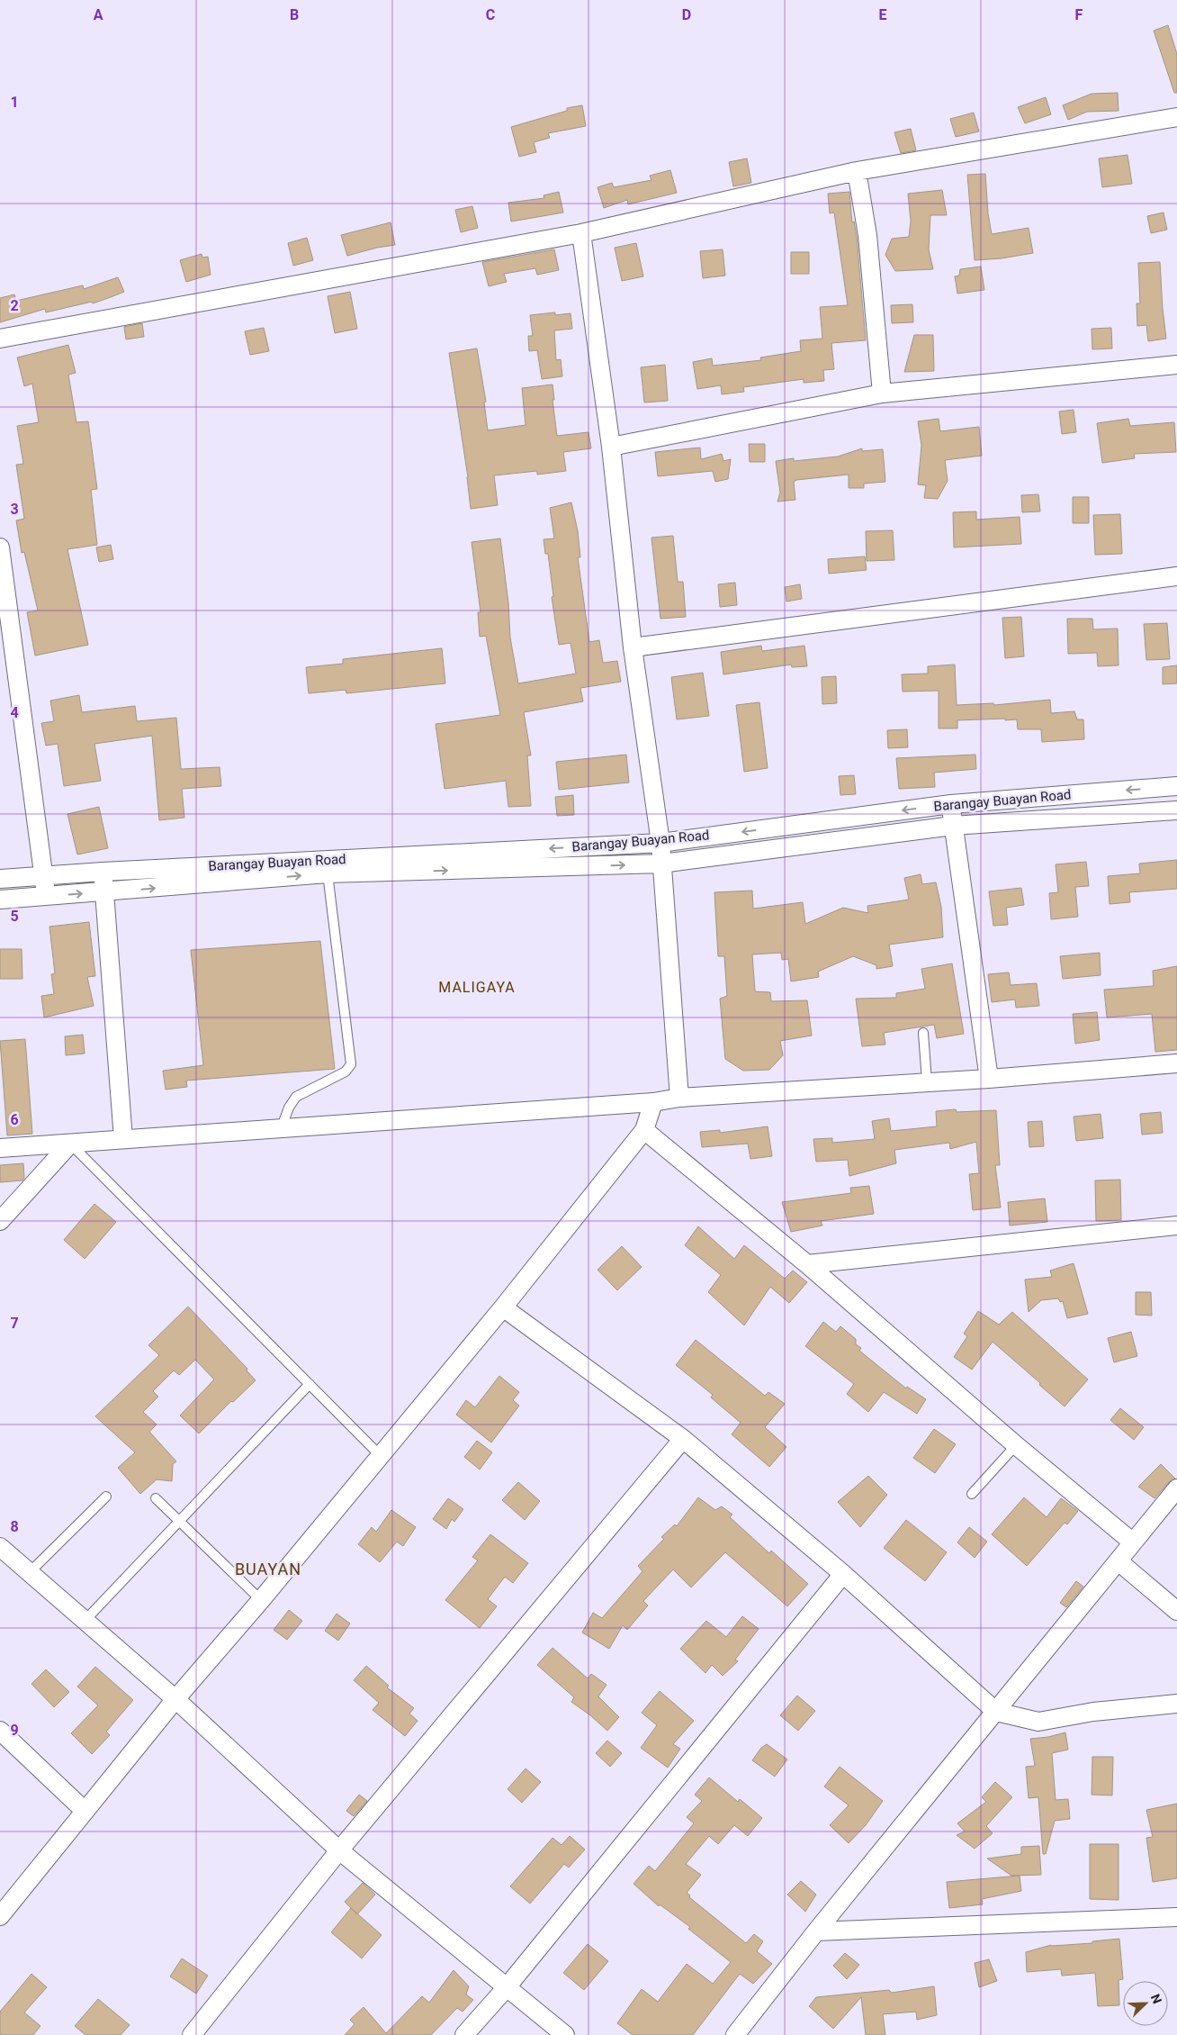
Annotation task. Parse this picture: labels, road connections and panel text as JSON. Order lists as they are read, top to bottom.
{
  "streets": {
    "street": ["Barangay Buayan Road"]
  },
  "districts": ["MALIGAYA", "BUAYAN"],
  "north": "top right",
  "grid": {
    "columns": [
      "A",
      "B",
      "C",
      "D",
      "E",
      "F"
    ],
    "rows": [
      "1",
      "2",
      "3",
      "4",
      "5",
      "6",
      "7",
      "8",
      "9"
    ]
  }
}
